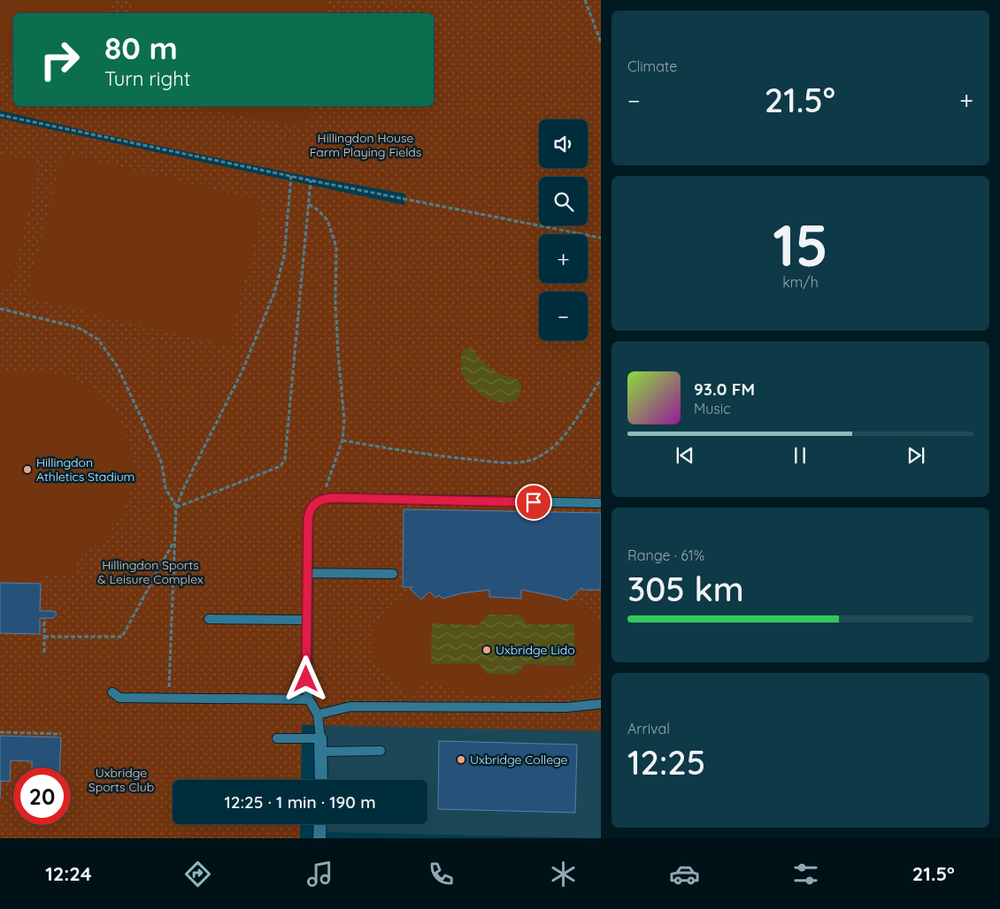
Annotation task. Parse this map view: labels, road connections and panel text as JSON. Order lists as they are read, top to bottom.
{
  "parks": ["Hillingdon House Farm Playing Fields", "Hillingdon Sports & Leisure Complex", "Uxbridge Sports Club"],
  "places": ["Hillingdon Athletics Stadium", "Uxbridge Lido", "Uxbridge College"],
  "page": {
    "tile": [
      "Climate",
      ["15", "km/h"],
      ["Range · 61%", "305 km"],
      ["Arrival", "12:25"]
    ],
    "turn": ["80 m", "Turn right"],
    "heat": ["−", "21.5°", "+"],
    "map_buttons": ["+", "−"],
    "song": ["93.0 FM", "Music"],
    "limit": "20",
    "trip": "12:25 · 1 min · 190 m",
    "tabs": ["12:24", "21.5°"]
  }
}
